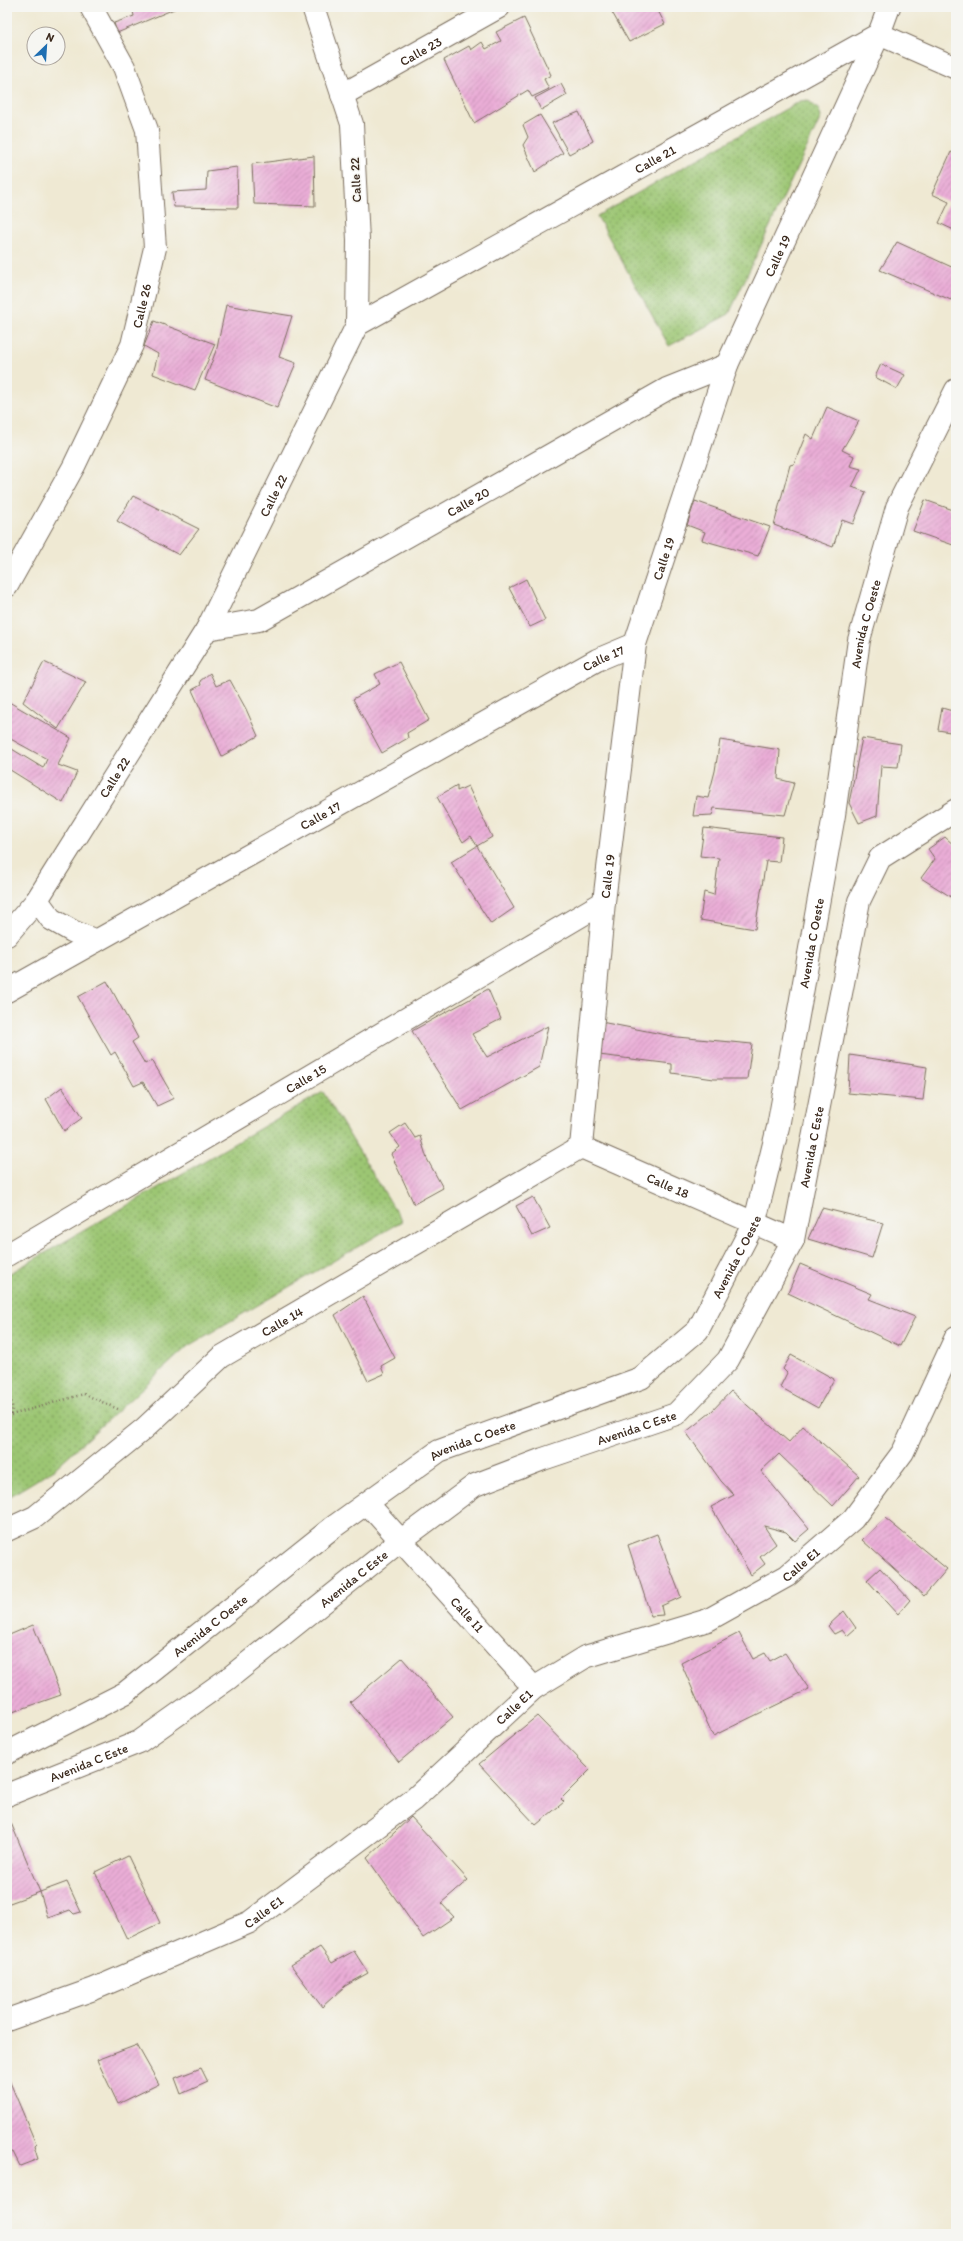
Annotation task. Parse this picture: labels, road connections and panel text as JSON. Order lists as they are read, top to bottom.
{
  "streets": {
    "street": [
      "Calle 23",
      "Calle 21",
      "Calle 22",
      "Calle 19",
      "Calle 26",
      "Calle 20",
      "Avenida C Oeste",
      "Calle 17",
      "Calle 15",
      "Avenida C Este",
      "Calle 18",
      "Calle 14",
      "Calle E1",
      "Calle I1"
    ]
  },
  "crossings": [
    ["Calle 23", "Calle 22"],
    ["Calle 21", "Calle 22"],
    ["Calle 21", "Calle 19"],
    ["Calle 22", "Calle 20"],
    ["Calle 19", "Calle 20"],
    ["Calle 19", "Calle 17"],
    ["Calle 19", "Calle 15"],
    ["Calle 19", "Calle 18"],
    ["Calle 19", "Calle 14"],
    ["Avenida C Oeste", "Calle 18"],
    ["Avenida C Oeste", "Calle I1"],
    ["Avenida C Este", "Calle 18"],
    ["Avenida C Este", "Calle I1"],
    ["Calle 18", "Calle 14"],
    ["Calle E1", "Calle I1"]
  ],
  "north": "top right"
}
